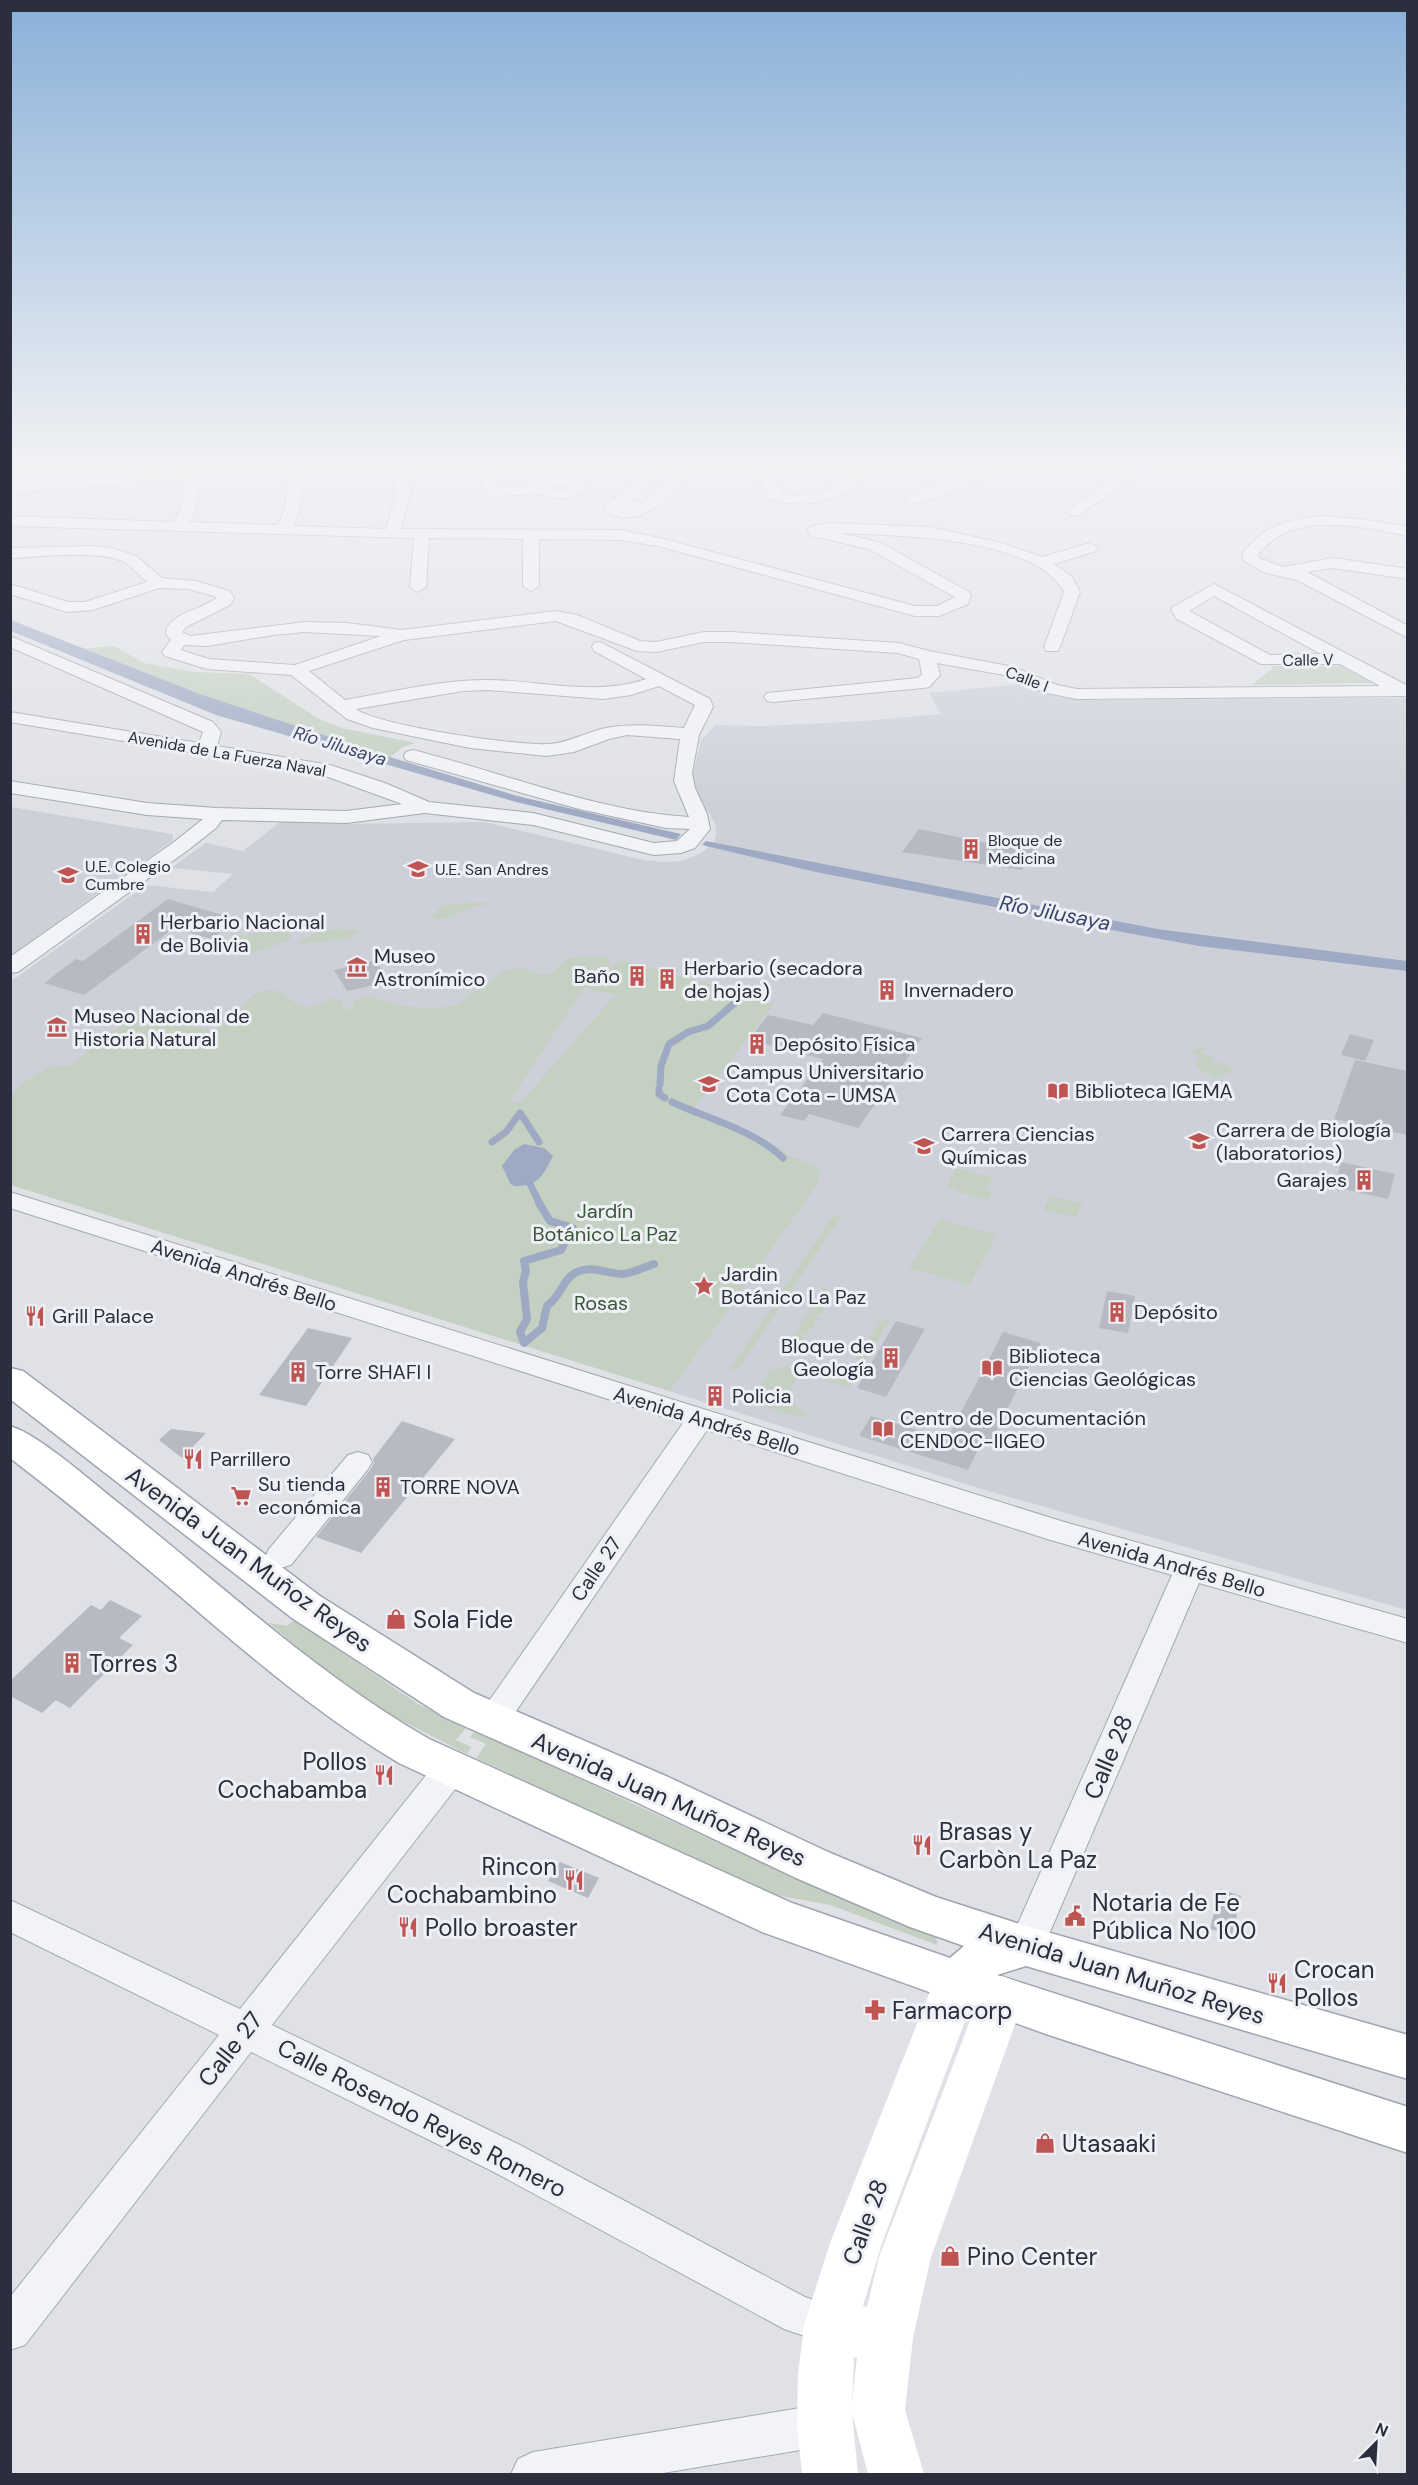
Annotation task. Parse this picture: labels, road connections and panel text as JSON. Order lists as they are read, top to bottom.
{
  "streets": {
    "main road": ["Avenida Juan Muñoz Reyes", "Calle 28"],
    "street": [
      "Calle V",
      "Calle I",
      "Avenida de La Fuerza Naval",
      "Avenida Andrés Bello",
      "Calle 27",
      "Calle Rosendo Reyes Romero"
    ]
  },
  "crossings": [
    ["Calle V", "Calle I"],
    ["Avenida Andrés Bello", "Calle 27"],
    ["Avenida Andrés Bello", "Calle 28"],
    ["Avenida Juan Muñoz Reyes", "Calle 27"],
    ["Avenida Juan Muñoz Reyes", "Calle 28"],
    ["Calle 27", "Calle Rosendo Reyes Romero"],
    ["Calle 28", "Calle Rosendo Reyes Romero"]
  ],
  "water": ["Río Jilusaya"],
  "parks": ["Jardín Botánico La Paz", "Rosas"],
  "places": {
    "building": [
      "Bloque de Medicina",
      "Herbario Nacional de Bolivia",
      "Baño",
      "Herbario (secadora de hojas)",
      "Invernadero",
      "Depósito Física",
      "Garajes",
      "Depósito",
      "Bloque de Geología",
      "Torre SHAFI I",
      "Policia",
      "TORRE NOVA",
      "Torres 3"
    ],
    "school or university": [
      "U.E. San Andres",
      "U.E. Colegio Cumbre",
      "Campus Universitario Cota Cota - UMSA",
      "Carrera de Biología (laboratorios)",
      "Carrera Ciencias Químicas"
    ],
    "museum": ["Museo Astronímico", "Museo Nacional de Historia Natural"],
    "library": ["Biblioteca IGEMA", "Biblioteca Ciencias Geológicas", "Centro de Documentación CENDOC-IIGEO"],
    "place": ["Jardin Botánico La Paz"],
    "restaurant": [
      "Grill Palace",
      "Parrillero",
      "Pollos Cochabamba",
      "Brasas y Carbòn La Paz",
      "Rincon Cochabambino",
      "Pollo broaster",
      "Crocan Pollos"
    ],
    "supermarket": ["Su tienda económica"],
    "shop": ["Sola Fide", "Utasaaki", "Pino Center"],
    "public building": ["Notaria de Fe Pública No 100"],
    "pharmacy": ["Farmacorp"]
  },
  "north": "top right"
}
